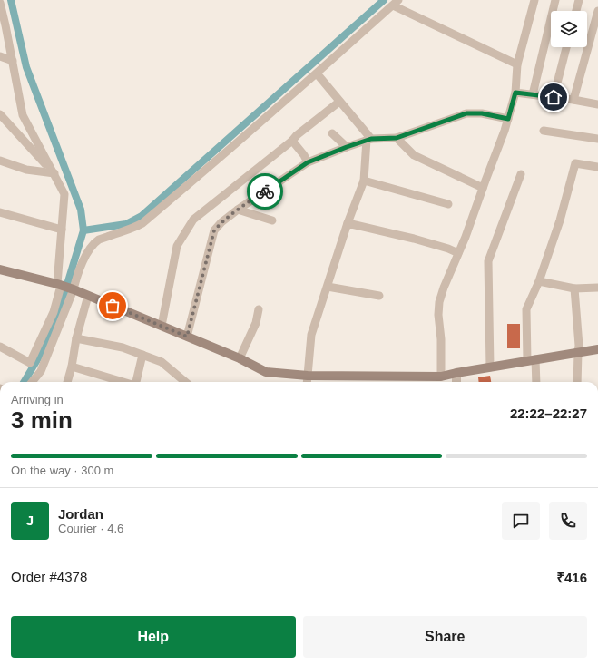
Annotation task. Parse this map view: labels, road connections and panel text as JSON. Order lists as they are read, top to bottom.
{
  "page": {
    "heading": ["3 min", "Arriving in", "22:22–22:27"],
    "panel": [
      "Jordan",
      "Courier · 4.6",
      "Order #4378",
      "₹416"
    ],
    "bar": "On the way · 300 m",
    "round": "J",
    "buttons": ["Help", "Share"]
  }
}
